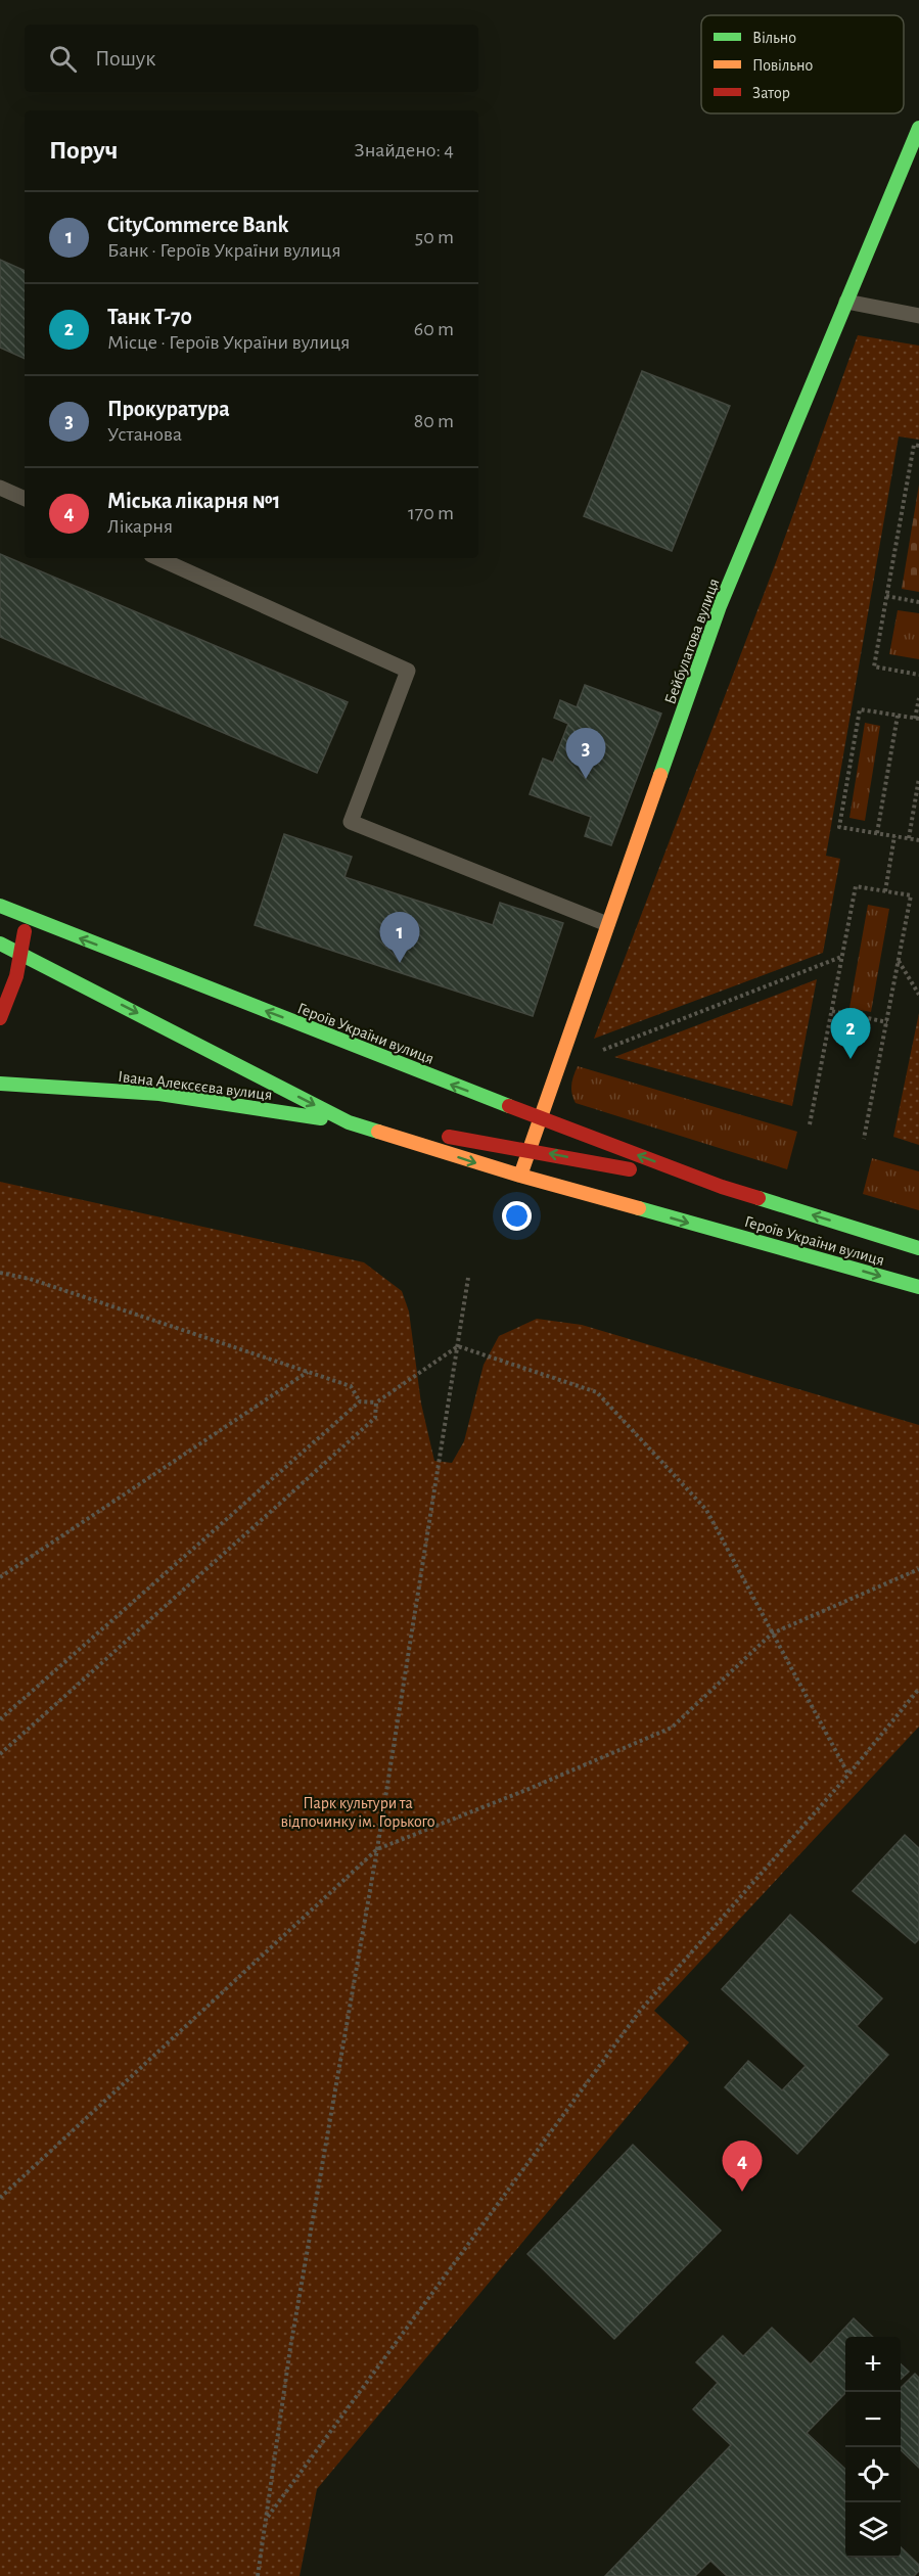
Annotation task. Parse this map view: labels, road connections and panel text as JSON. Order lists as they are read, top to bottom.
{
  "streets": {
    "main road": ["Бейбулатова вулиця", "Героїв України вулиця", "Івана Алексєєва вулиця"]
  },
  "crossings": [
    ["Бейбулатова вулиця", "Героїв України вулиця"],
    ["Героїв України вулиця", "Івана Алексєєва вулиця"]
  ],
  "parks": ["Парк культури та відпочинку ім. Горького"],
  "legend": ["Вільно", "Повільно", "Затор"],
  "page": {
    "search": "Пошук",
    "heading": ["Поруч", "Знайдено: 4"],
    "list": [
      {
        "mark": "1",
        "name": "CityCommerce Bank",
        "note": "Банк · Героїв України вулиця",
        "value": "50 m"
      },
      {
        "mark": "2",
        "name": "Танк Т-70",
        "note": "Місце · Героїв України вулиця",
        "value": "60 m"
      },
      {
        "mark": "3",
        "name": "Прокуратура",
        "note": "Установа",
        "value": "80 m"
      },
      {
        "mark": "4",
        "name": "Міська лікарня №1",
        "note": "Лікарня",
        "value": "170 m"
      }
    ],
    "pins": [
      "3",
      "1",
      "2",
      "4"
    ],
    "map_buttons": ["+", "−"]
  }
}
